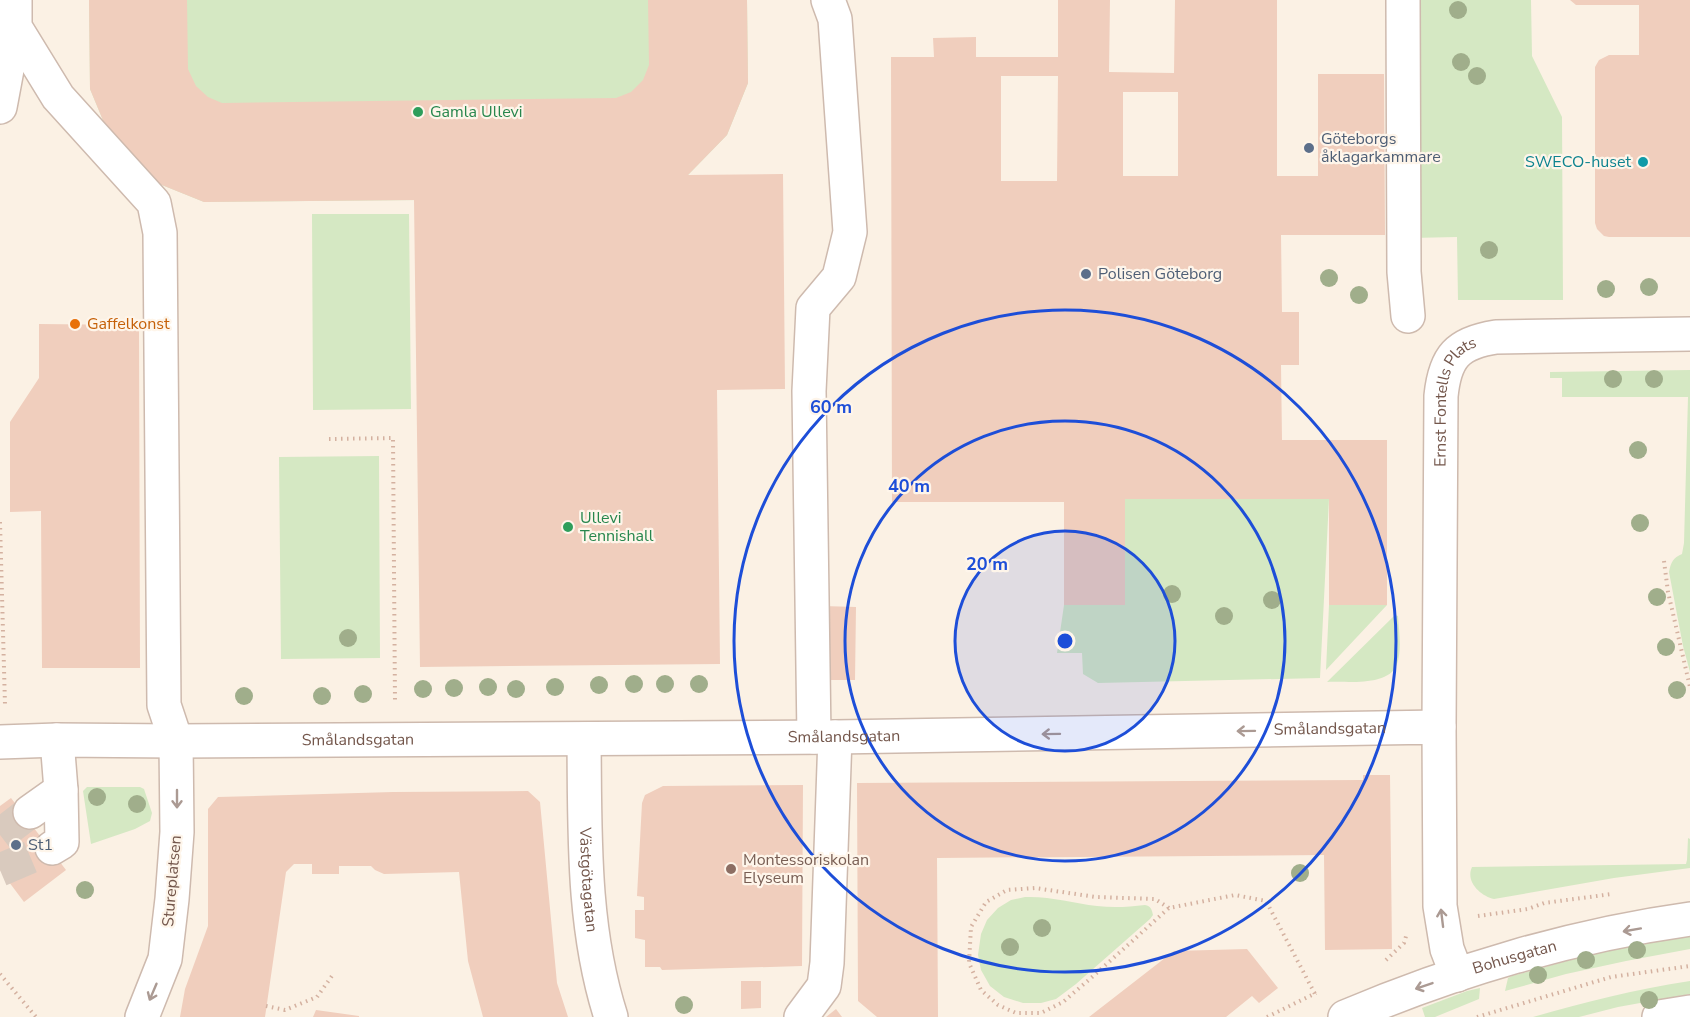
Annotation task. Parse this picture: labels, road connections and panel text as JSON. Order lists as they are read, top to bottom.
{
  "streets": {
    "street": [
      "Ernst Fontells Plats",
      "Smålandsgatan",
      "Västgötagatan",
      "Stureplatsen",
      "Bohusgatan"
    ]
  },
  "crossings": [
    ["Ernst Fontells Plats", "Smålandsgatan"],
    ["Smålandsgatan", "Västgötagatan"],
    ["Smålandsgatan", "Stureplatsen"]
  ],
  "one_way": ["Smålandsgatan", "Bohusgatan"],
  "places": [
    "Gamla Ullevi",
    "Göteborgs åklagarkammare",
    "SWECO-huset",
    "Polisen Göteborg",
    "Gaffelkonst",
    "Ullevi Tennishall",
    "St1",
    "Montessoriskolan Elyseum"
  ],
  "rings": ["60 m", "40 m", "20 m"]
}
